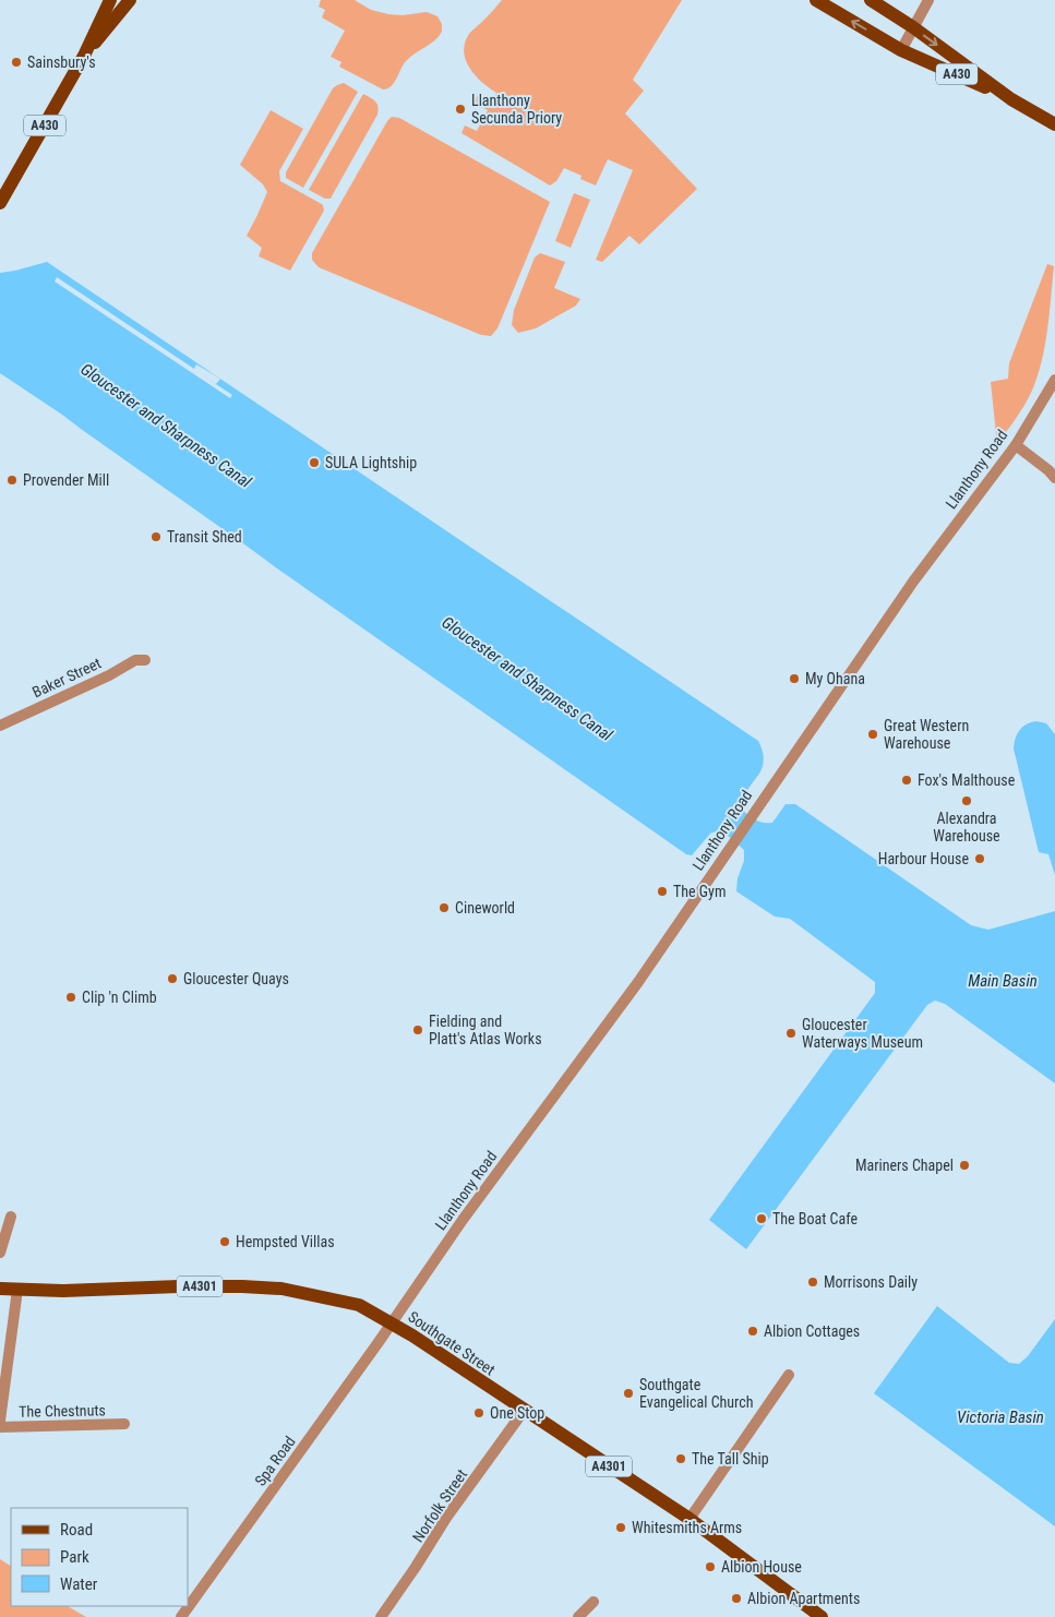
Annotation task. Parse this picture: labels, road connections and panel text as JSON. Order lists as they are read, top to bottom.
{
  "streets": {
    "main road": ["A430", "A4301", "Southgate Street"],
    "street": [
      "Llanthony Road",
      "Baker Street",
      "The Chestnuts",
      "Spa Road",
      "Norfolk Street"
    ]
  },
  "crossings": [
    ["Llanthony Road", "Southgate Street"],
    ["Llanthony Road", "Spa Road"],
    ["Southgate Street", "Spa Road"],
    ["Southgate Street", "Norfolk Street"]
  ],
  "water": ["Gloucester and Sharpness Canal", "Main Basin", "Victoria Basin"],
  "places": [
    "Sainsbury's",
    "Llanthony Secunda Priory",
    "SULA Lightship",
    "Provender Mill",
    "Transit Shed",
    "My Ohana",
    "Great Western Warehouse",
    "Fox's Malthouse",
    "Alexandra Warehouse",
    "Harbour House",
    "The Gym",
    "Cineworld",
    "Gloucester Quays",
    "Clip 'n Climb",
    "Fielding and Platt's Atlas Works",
    "Gloucester Waterways Museum",
    "Mariners Chapel",
    "The Boat Cafe",
    "Hempsted Villas",
    "Morrisons Daily",
    "Albion Cottages",
    "Southgate Evangelical Church",
    "One Stop",
    "The Tall Ship",
    "Whitesmiths Arms",
    "Albion House",
    "Albion Apartments"
  ],
  "legend": ["Road", "Park", "Water"]
}
